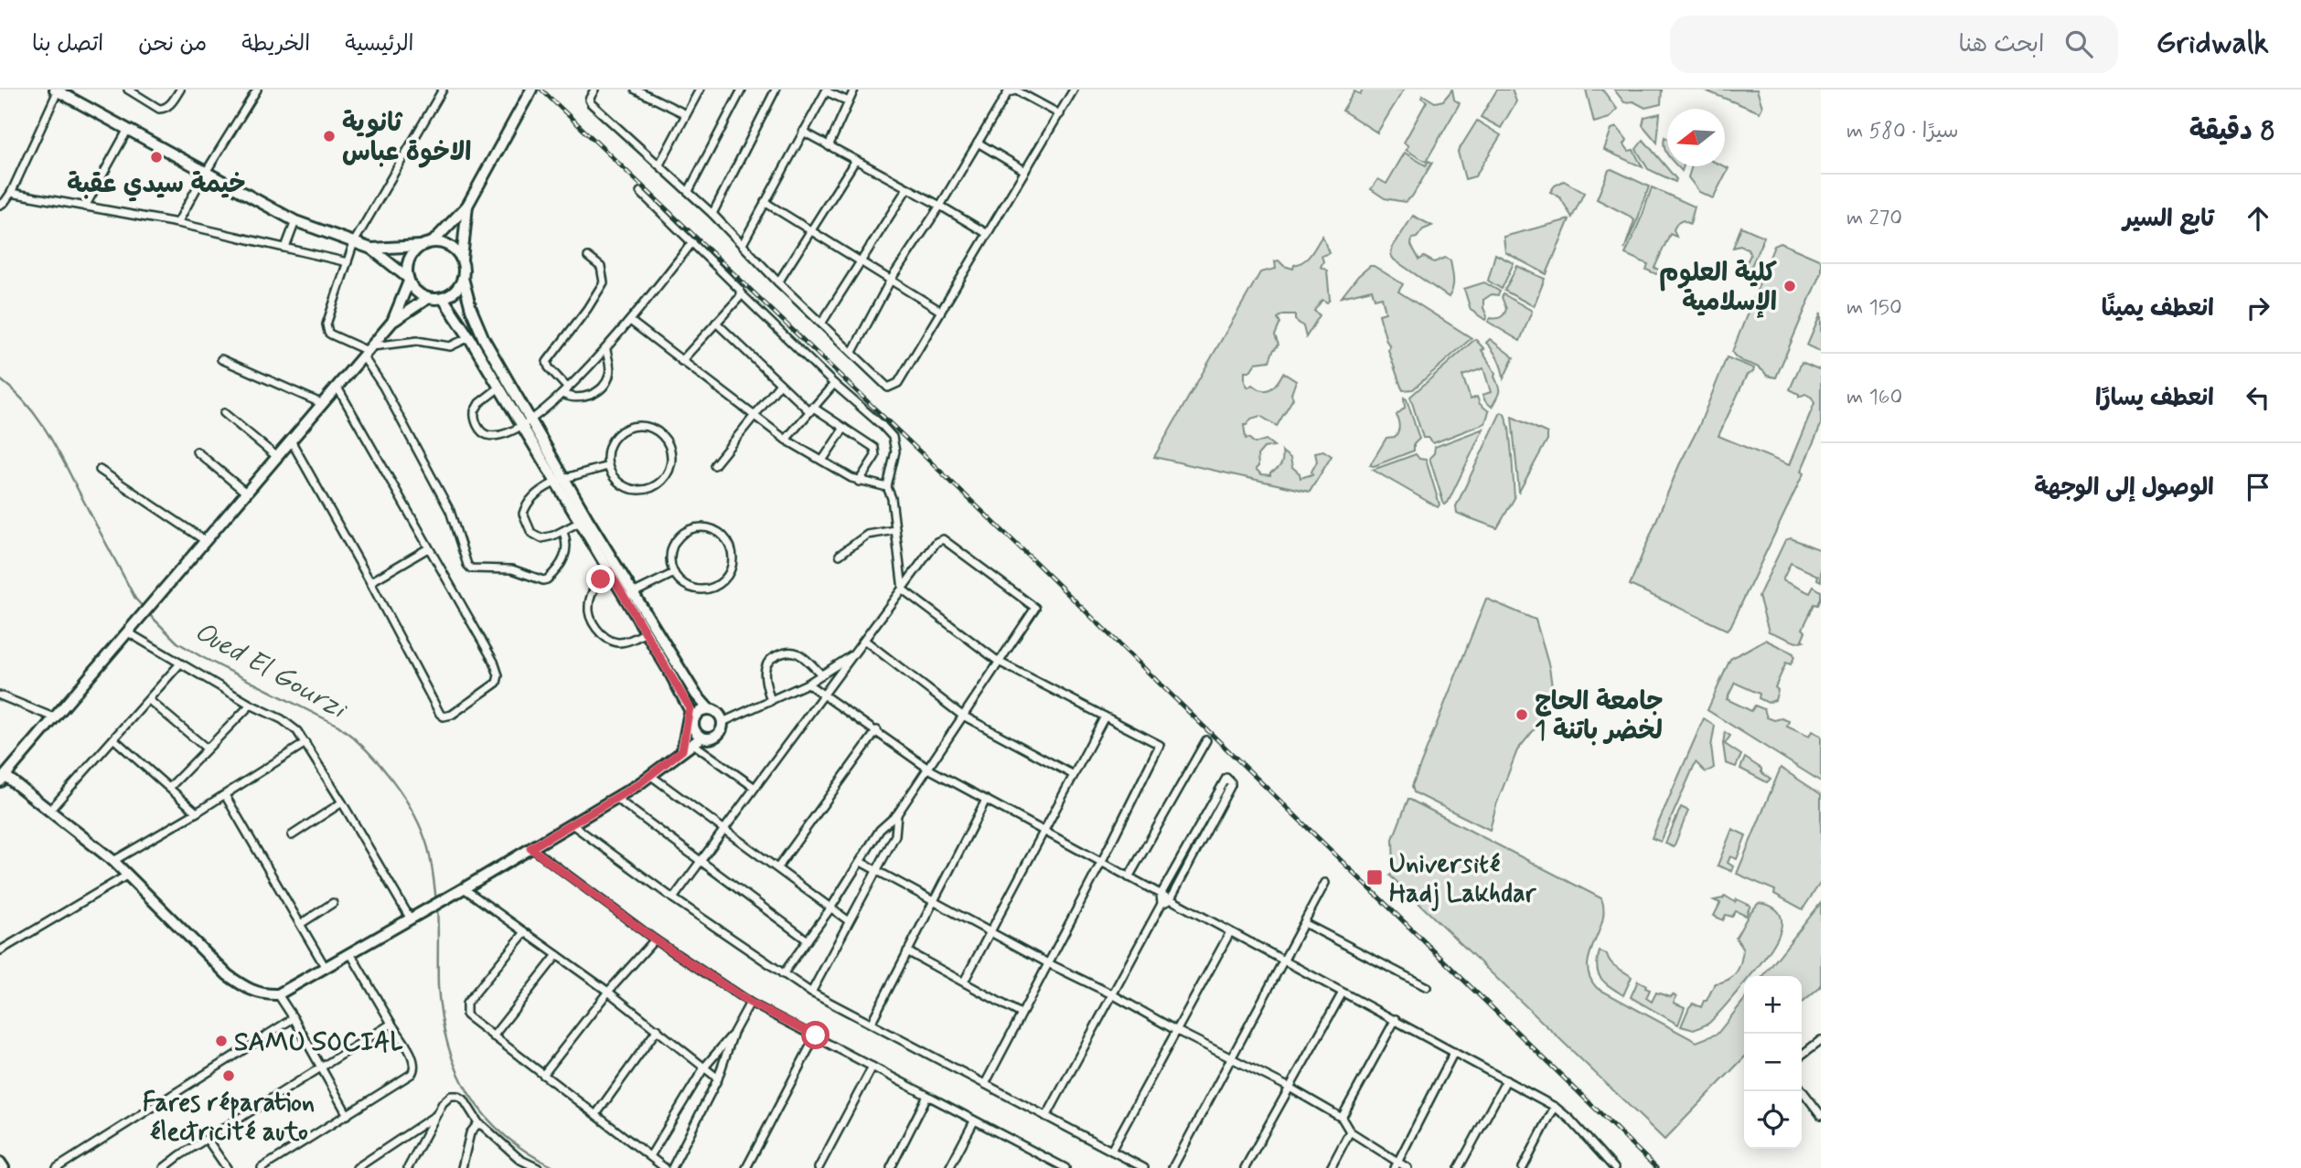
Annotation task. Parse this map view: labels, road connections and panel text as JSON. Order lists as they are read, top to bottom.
{
  "water": ["Oued El Gourzi"],
  "places": {
    "other": [
      "ثانوية الاخوة عباس",
      "خيمة سيدي عقبة",
      "كلية العلوم الإسلامية",
      "جامعة الحاج لخضر باتنة 1",
      "SAMU SOCIAL",
      "Fares réparation électricité auto"
    ],
    "transit": ["Université Hadj Lakhdar"]
  },
  "north": "left",
  "page": {
    "header": "Gridwalk",
    "search": "ابحث هنا",
    "nav": [
      "الرئيسية",
      "الخريطة",
      "من نحن",
      "اتصل بنا"
    ],
    "heading": ["8 دقيقة", "سيرًا · 580 m"],
    "list": [
      ["تابع السير", "270 m"],
      ["انعطف يمينًا", "150 m"],
      ["انعطف يسارًا", "160 m"],
      "الوصول إلى الوجهة"
    ],
    "map_buttons": ["+", "−"]
  }
}
